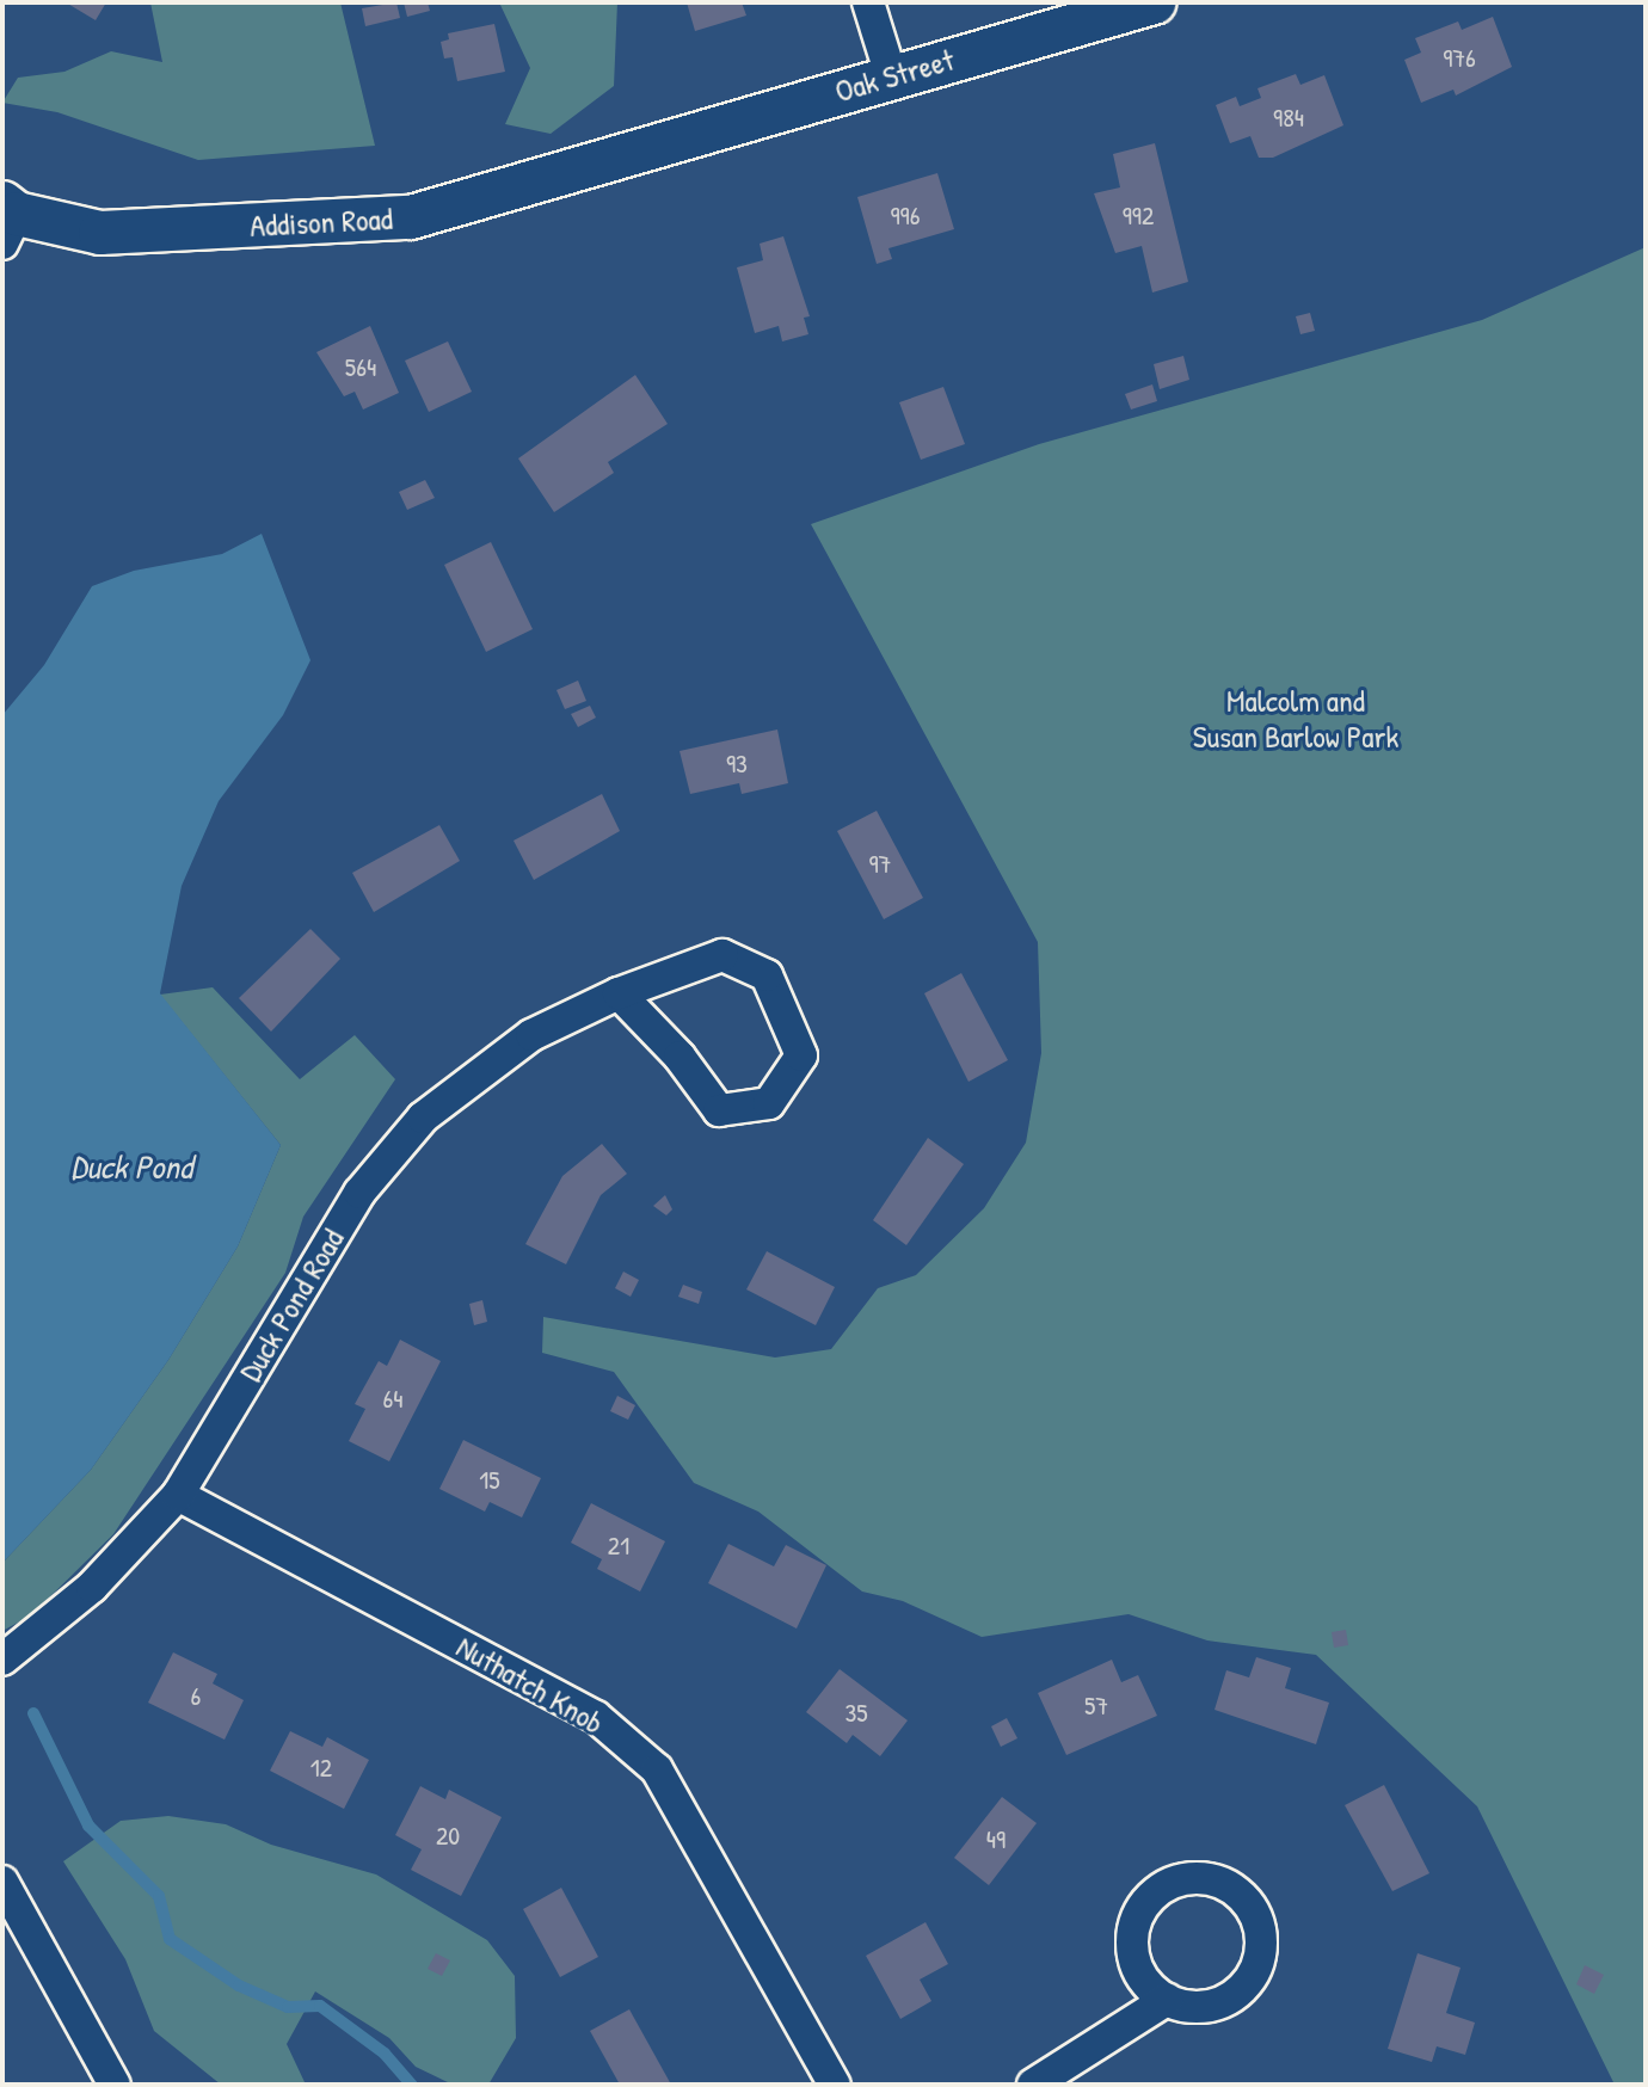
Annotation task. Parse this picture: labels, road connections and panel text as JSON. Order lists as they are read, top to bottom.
{
  "streets": {
    "main road": ["Oak Street", "Addison Road"],
    "street": ["Duck Pond Road", "Nuthatch Knob"]
  },
  "crossings": [
    ["Oak Street", "Addison Road"],
    ["Duck Pond Road", "Nuthatch Knob"]
  ],
  "water": ["Duck Pond"],
  "parks": ["Malcolm and Susan Barlow Park"],
  "house_numbers": [
    "976",
    "984",
    "996",
    "992",
    "564",
    "93",
    "97",
    "64",
    "15",
    "21",
    "6",
    "57",
    "35",
    "12",
    "20",
    "49"
  ]
}
